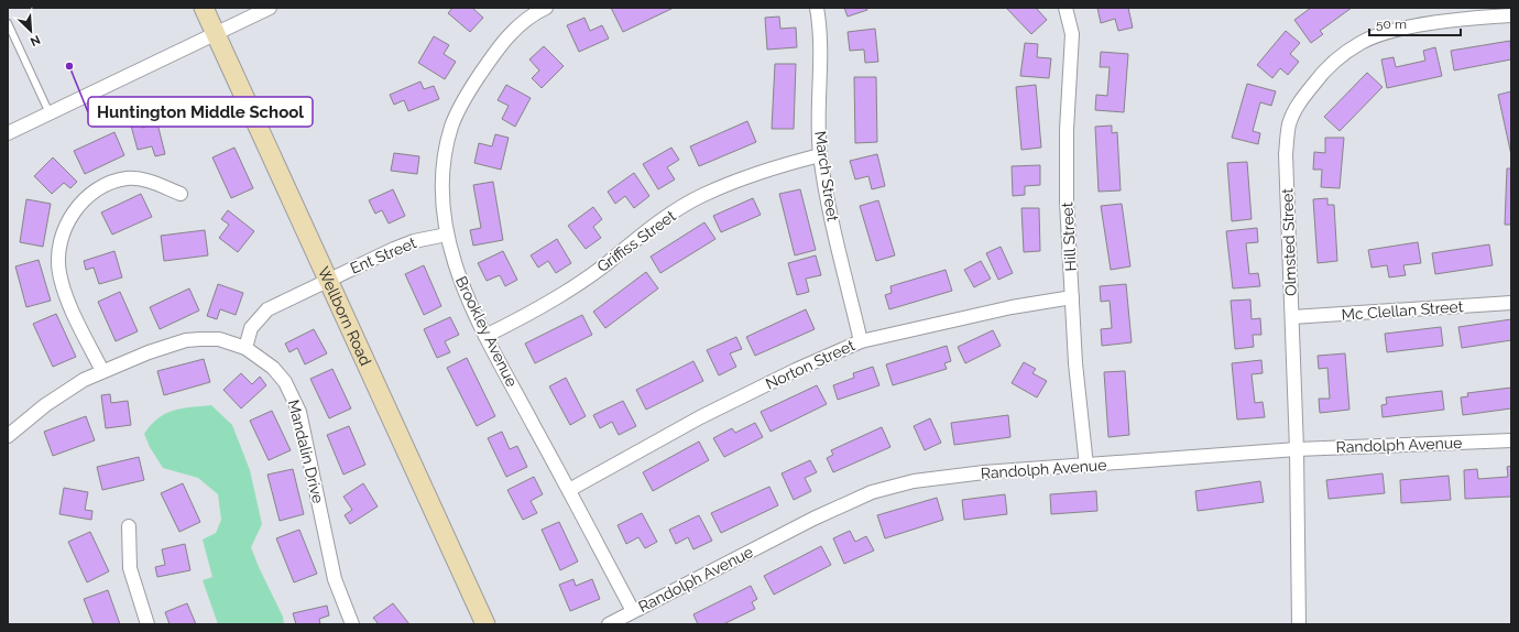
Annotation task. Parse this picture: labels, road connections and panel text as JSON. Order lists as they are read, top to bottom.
{
  "streets": {
    "street": [
      "March Street",
      "Hill Street",
      "Griffiss Street",
      "Olmsted Street",
      "Ent Street",
      "Mc Clellan Street",
      "Wellborn Road",
      "Brookley Avenue",
      "Norton Street",
      "Randolph Avenue",
      "Mandalin Drive"
    ]
  },
  "crossings": [
    ["March Street", "Griffiss Street"],
    ["March Street", "Norton Street"],
    ["Hill Street", "Norton Street"],
    ["Hill Street", "Randolph Avenue"],
    ["Griffiss Street", "Brookley Avenue"],
    ["Olmsted Street", "Mc Clellan Street"],
    ["Olmsted Street", "Randolph Avenue"],
    ["Ent Street", "Wellborn Road"],
    ["Ent Street", "Brookley Avenue"],
    ["Ent Street", "Mandalin Drive"],
    ["Brookley Avenue", "Norton Street"],
    ["Brookley Avenue", "Randolph Avenue"]
  ],
  "places": ["Huntington Middle School"],
  "scale_bar": "50 m",
  "north": "bottom right"
}
